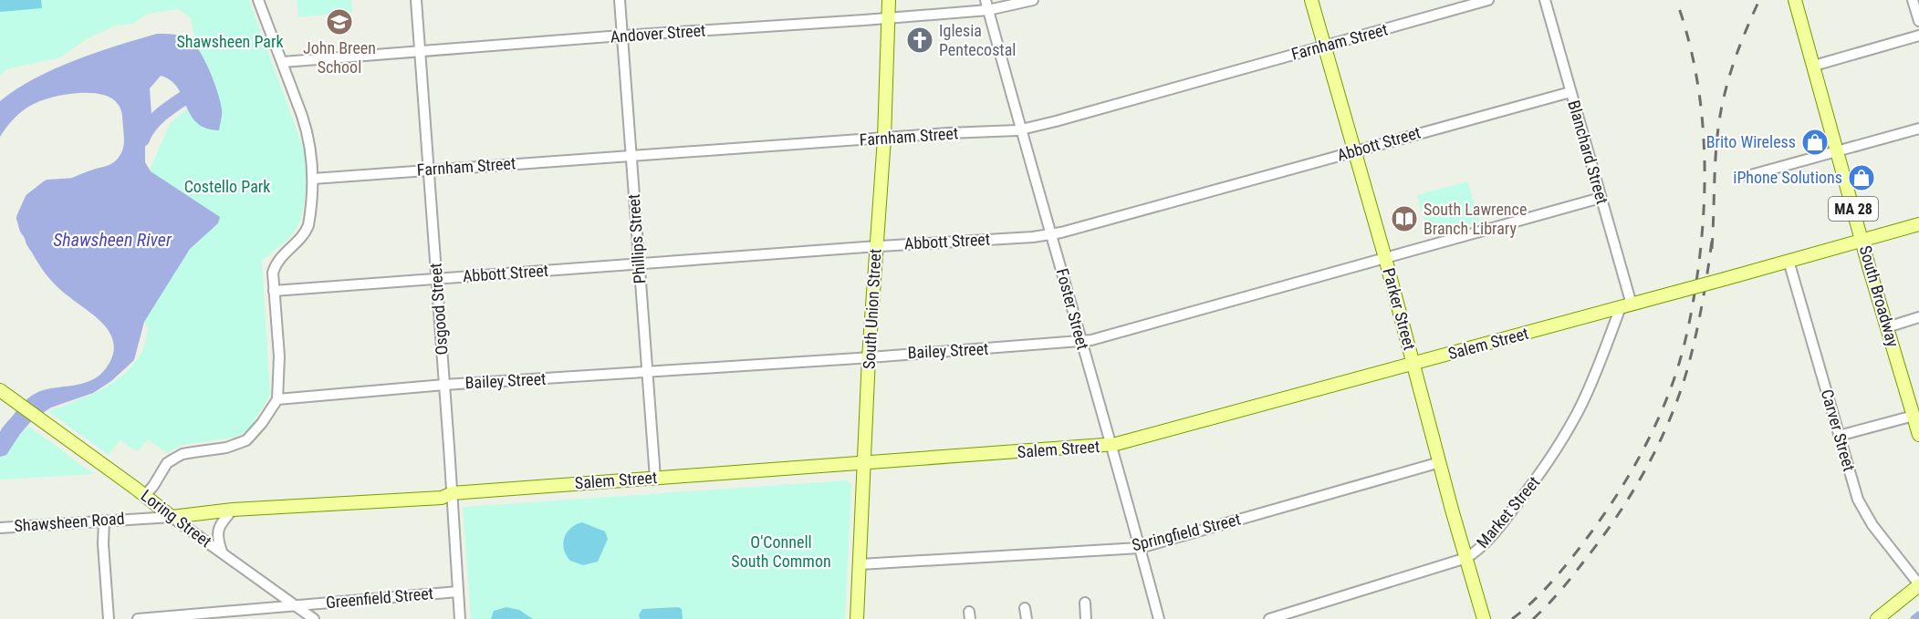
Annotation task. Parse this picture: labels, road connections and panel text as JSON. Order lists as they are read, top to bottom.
{
  "streets": {
    "main road": [
      "MA 28",
      "South Broadway",
      "South Union Street",
      "Parker Street",
      "Salem Street",
      "Loring Street"
    ],
    "street": [
      "Andover Street",
      "Farnham Street",
      "Abbott Street",
      "Blanchard Street",
      "Phillips Street",
      "Osgood Street",
      "Foster Street",
      "Bailey Street",
      "Carver Street",
      "Market Street",
      "Shawsheen Road",
      "Springfield Street",
      "Greenfield Street"
    ]
  },
  "crossings": [
    ["Andover Street", "Phillips Street"],
    ["Andover Street", "Osgood Street"],
    ["Andover Street", "South Union Street"],
    ["Andover Street", "Foster Street"],
    ["Farnham Street", "Phillips Street"],
    ["Farnham Street", "Osgood Street"],
    ["Farnham Street", "South Union Street"],
    ["Farnham Street", "Foster Street"],
    ["Farnham Street", "Parker Street"],
    ["Abbott Street", "Blanchard Street"],
    ["Abbott Street", "Phillips Street"],
    ["Abbott Street", "Osgood Street"],
    ["Abbott Street", "South Union Street"],
    ["Abbott Street", "Foster Street"],
    ["Abbott Street", "Parker Street"],
    ["Blanchard Street", "Salem Street"],
    ["Blanchard Street", "Bailey Street"],
    ["Blanchard Street", "Market Street"],
    ["Phillips Street", "Salem Street"],
    ["Phillips Street", "Bailey Street"],
    ["South Broadway", "Salem Street"],
    ["Osgood Street", "Salem Street"],
    ["Osgood Street", "Bailey Street"],
    ["Osgood Street", "Greenfield Street"],
    ["South Union Street", "Salem Street"],
    ["South Union Street", "Bailey Street"],
    ["South Union Street", "Springfield Street"],
    ["Foster Street", "Salem Street"],
    ["Foster Street", "Bailey Street"],
    ["Foster Street", "Springfield Street"],
    ["Parker Street", "Salem Street"],
    ["Parker Street", "Bailey Street"],
    ["Parker Street", "Market Street"],
    ["Parker Street", "Springfield Street"],
    ["Salem Street", "Carver Street"],
    ["Salem Street", "Market Street"],
    ["Salem Street", "Loring Street"],
    ["Salem Street", "Shawsheen Road"],
    ["Loring Street", "Shawsheen Road"],
    ["Loring Street", "Greenfield Street"]
  ],
  "water": ["Shawsheen River"],
  "parks": ["Shawsheen Park", "Costello Park", "O'Connell South Common"],
  "places": {
    "school or university": ["John Breen School"],
    "church": ["Iglesia Pentecostal"],
    "shop": ["Brito Wireless", "iPhone Solutions"],
    "library": ["South Lawrence Branch Library"]
  }
}
